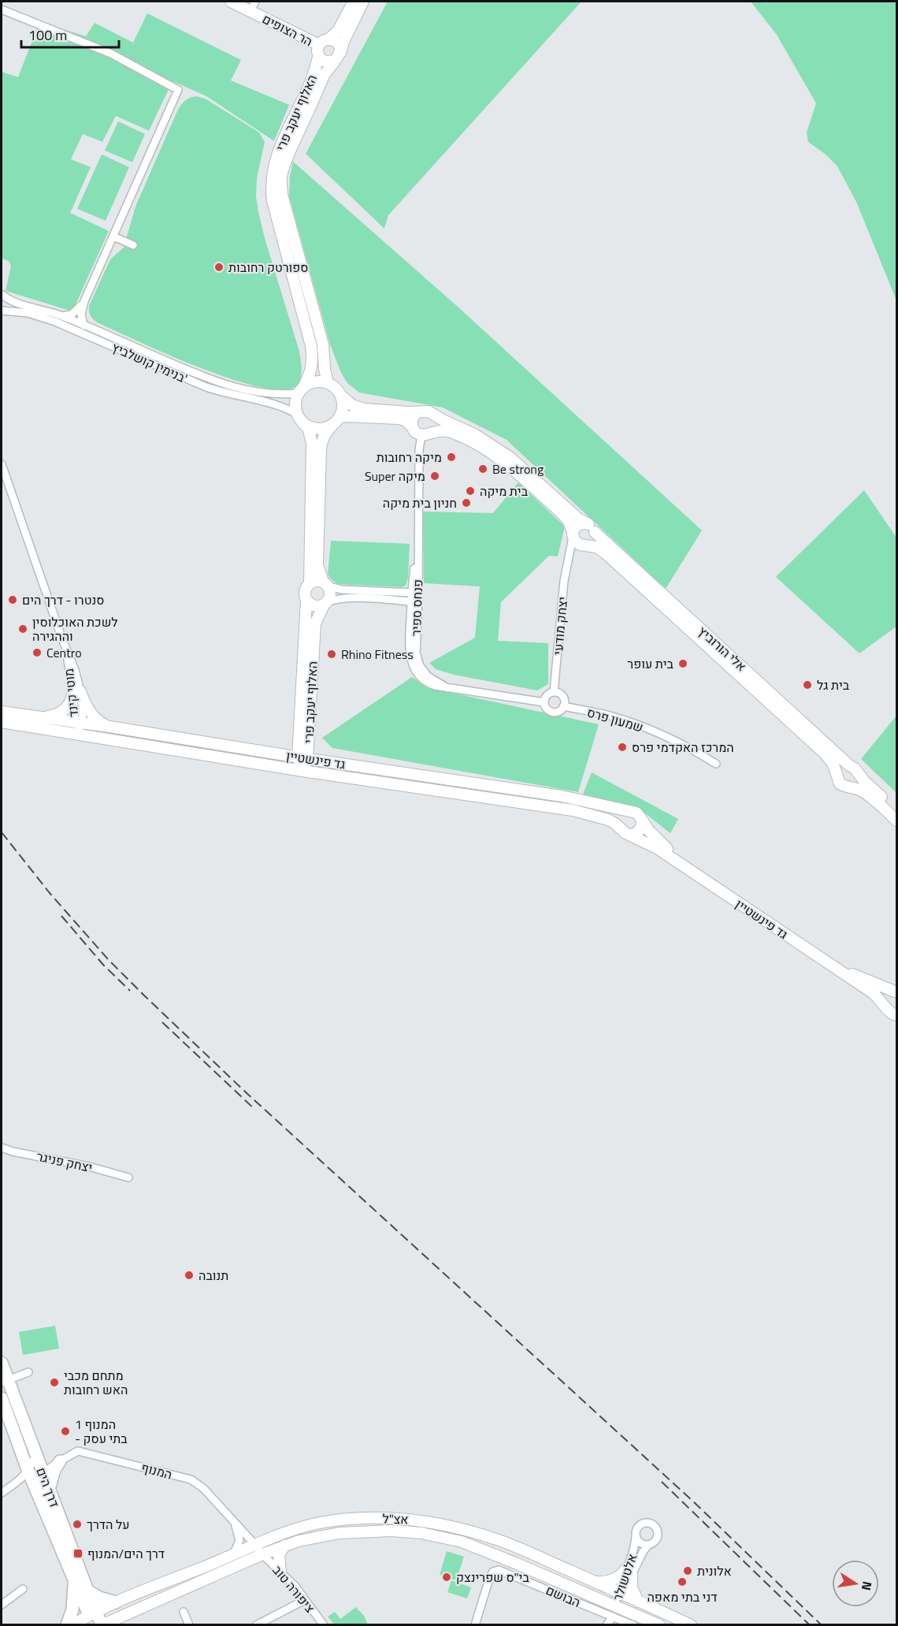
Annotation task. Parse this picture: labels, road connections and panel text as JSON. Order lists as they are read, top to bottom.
{
  "streets": {
    "main road": ["דרך הים"],
    "street": [
      "הר הצופים",
      "האלוף יעקב פרי",
      "בנימין קושלביץ'",
      "פנחס ספיר",
      "יצחק מודעי",
      "אלי הורוביץ",
      "מוטי קינד",
      "שמעון פרס",
      "גד פינשטיין",
      "יצחק פניגר",
      "המנוף",
      "אצ\"ל",
      "אלטשולר",
      "ציפורה טוב",
      "הבושם"
    ]
  },
  "crossings": [
    ["הר הצופים", "האלוף יעקב פרי"],
    ["האלוף יעקב פרי", "בנימין קושלביץ'"],
    ["האלוף יעקב פרי", "גד פינשטיין"],
    ["יצחק מודעי", "אלי הורוביץ"],
    ["יצחק מודעי", "שמעון פרס"],
    ["מוטי קינד", "גד פינשטיין"],
    ["המנוף", "דרך הים"],
    ["המנוף", "אצ\"ל"],
    ["המנוף", "ציפורה טוב"],
    ["דרך הים", "אצ\"ל"],
    ["אצ\"ל", "אלטשולר"],
    ["אצ\"ל", "ציפורה טוב"],
    ["אצ\"ל", "הבושם"],
    ["אלטשולר", "הבושם"]
  ],
  "places": {
    "other": [
      "ספורטק רחובות",
      "מיקה רחובות",
      "Be strong",
      "Super מיקה",
      "בית מיקה",
      "חניון בית מיקה",
      "סנטרו - דרך הים",
      "לשכת האוכלוסין וההגירה",
      "Centro",
      "Rhino Fitness",
      "בית עופר",
      "בית גל",
      "המרכז האקדמי פרס",
      "תנובה",
      "מתחם מכבי האש רחובות",
      "המנוף 1 - בתי עסק",
      "על הדרך",
      "אלונית",
      "בי\"ס שפרינצק",
      "דני בתי מאפה"
    ],
    "transit": ["דרך הים/המנוף"]
  },
  "scale_bar": "100 m",
  "north": "right"
}
